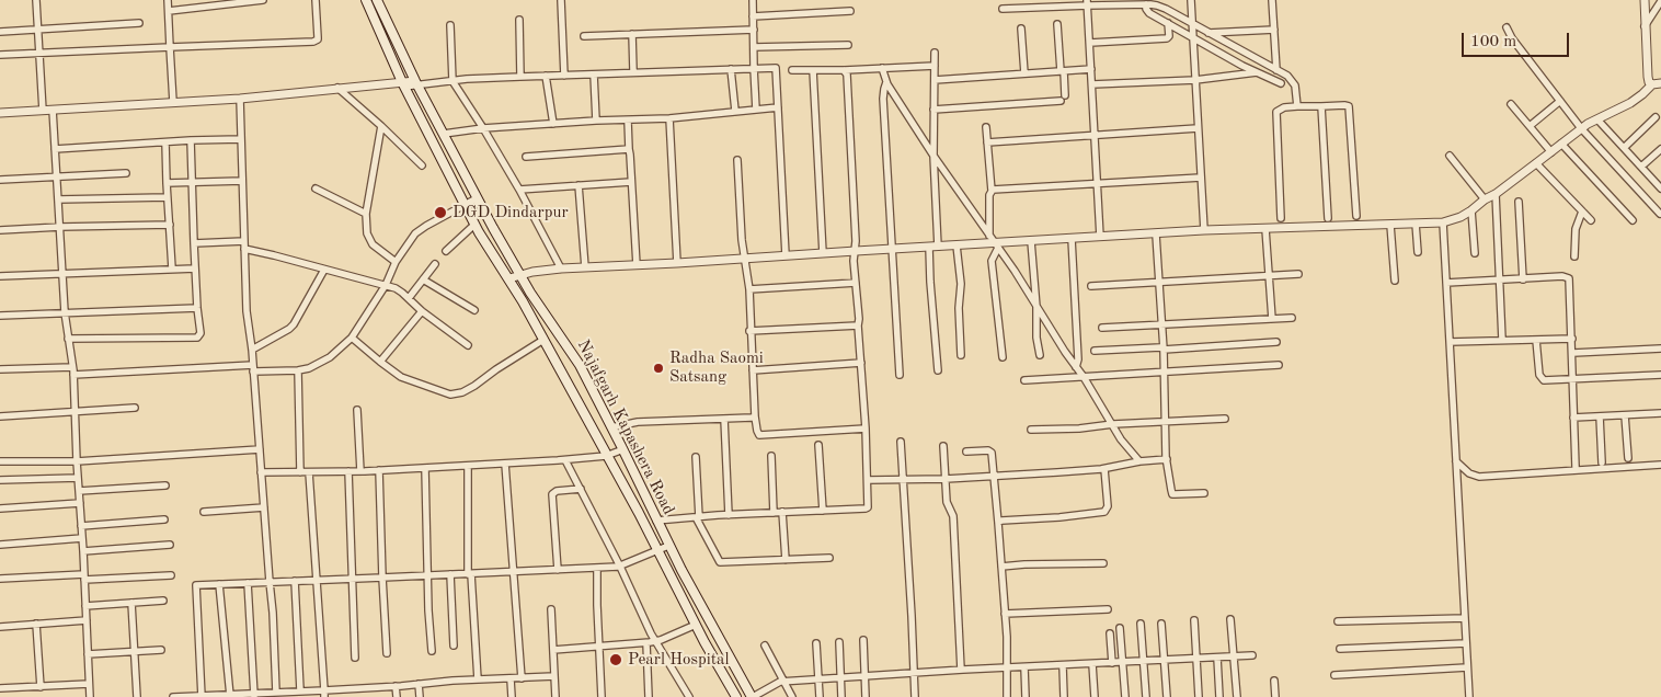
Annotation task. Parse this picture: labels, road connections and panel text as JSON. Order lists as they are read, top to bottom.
{
  "streets": {
    "main road": ["Najafgarh Kapashera Road"]
  },
  "places": ["DGD Dindarpur", "Radha Saomi Satsang", "Pearl Hospital"],
  "scale_bar": "100 m"
}
